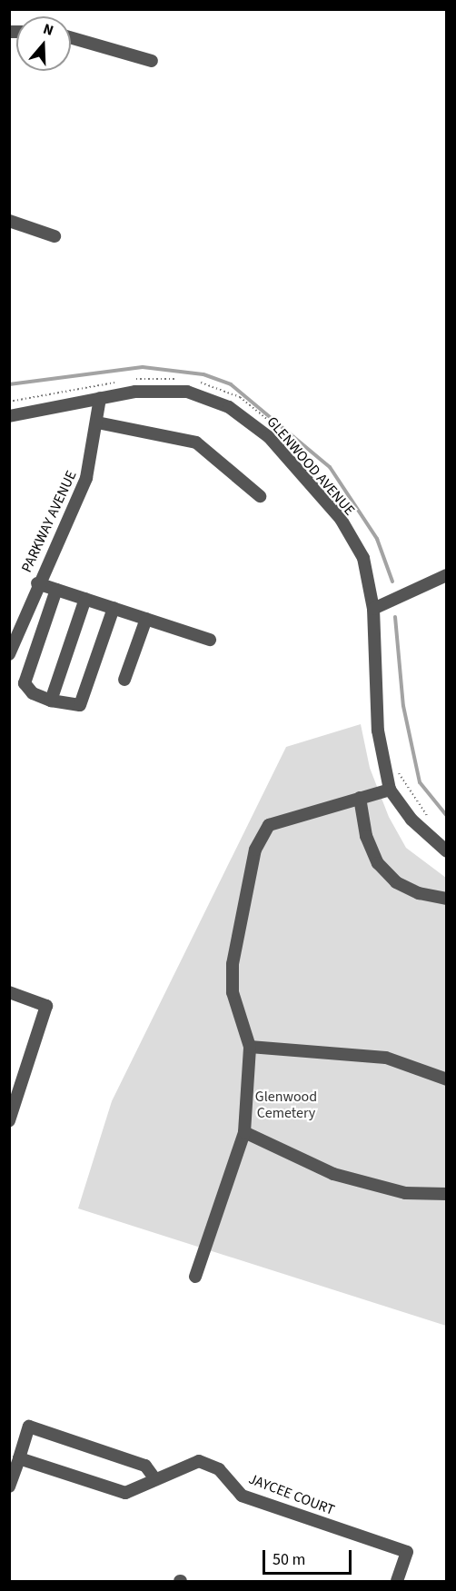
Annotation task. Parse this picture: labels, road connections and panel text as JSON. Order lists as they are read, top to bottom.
{
  "streets": {
    "street": ["GLENWOOD AVENUE", "PARKWAY AVENUE", "JAYCEE COURT"]
  },
  "crossings": [
    ["GLENWOOD AVENUE", "PARKWAY AVENUE"]
  ],
  "parks": ["Glenwood Cemetery"],
  "scale_bar": "50 m",
  "north": "top"
}
